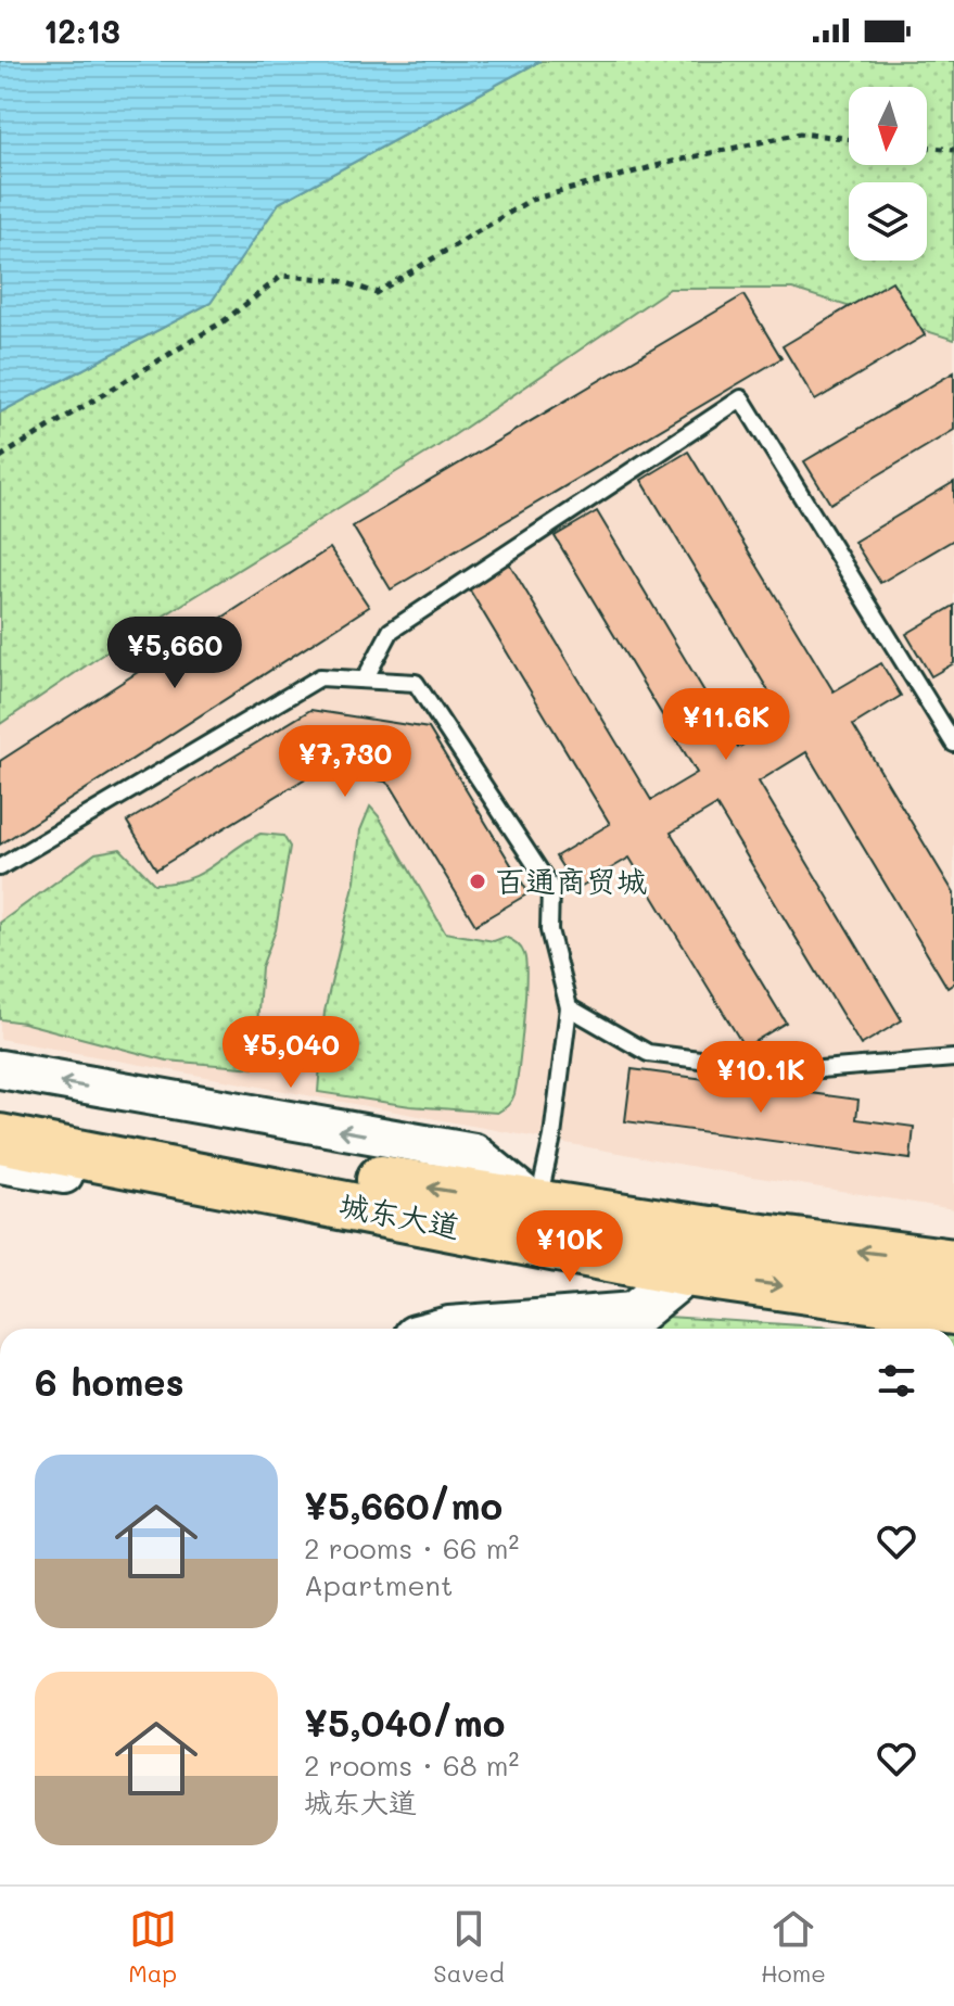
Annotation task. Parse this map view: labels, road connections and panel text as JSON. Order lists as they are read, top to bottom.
{
  "streets": {
    "main road": ["城东大道"]
  },
  "places": ["百通商贸城"],
  "north": "bottom",
  "page": {
    "status": "12:13",
    "price": [
      "¥5,660",
      "¥11.6K",
      "¥7,730",
      "¥5,040",
      "¥10.1K",
      "¥10K"
    ],
    "heading": "6 homes",
    "list": [
      {
        "name": "¥5,660/mo",
        "note": "2 rooms · 66 m² · Apartment"
      },
      {
        "name": "¥5,040/mo",
        "note": "2 rooms · 68 m² · 城东大道"
      }
    ],
    "tabs": ["Map", "Saved", "Home"]
  }
}
